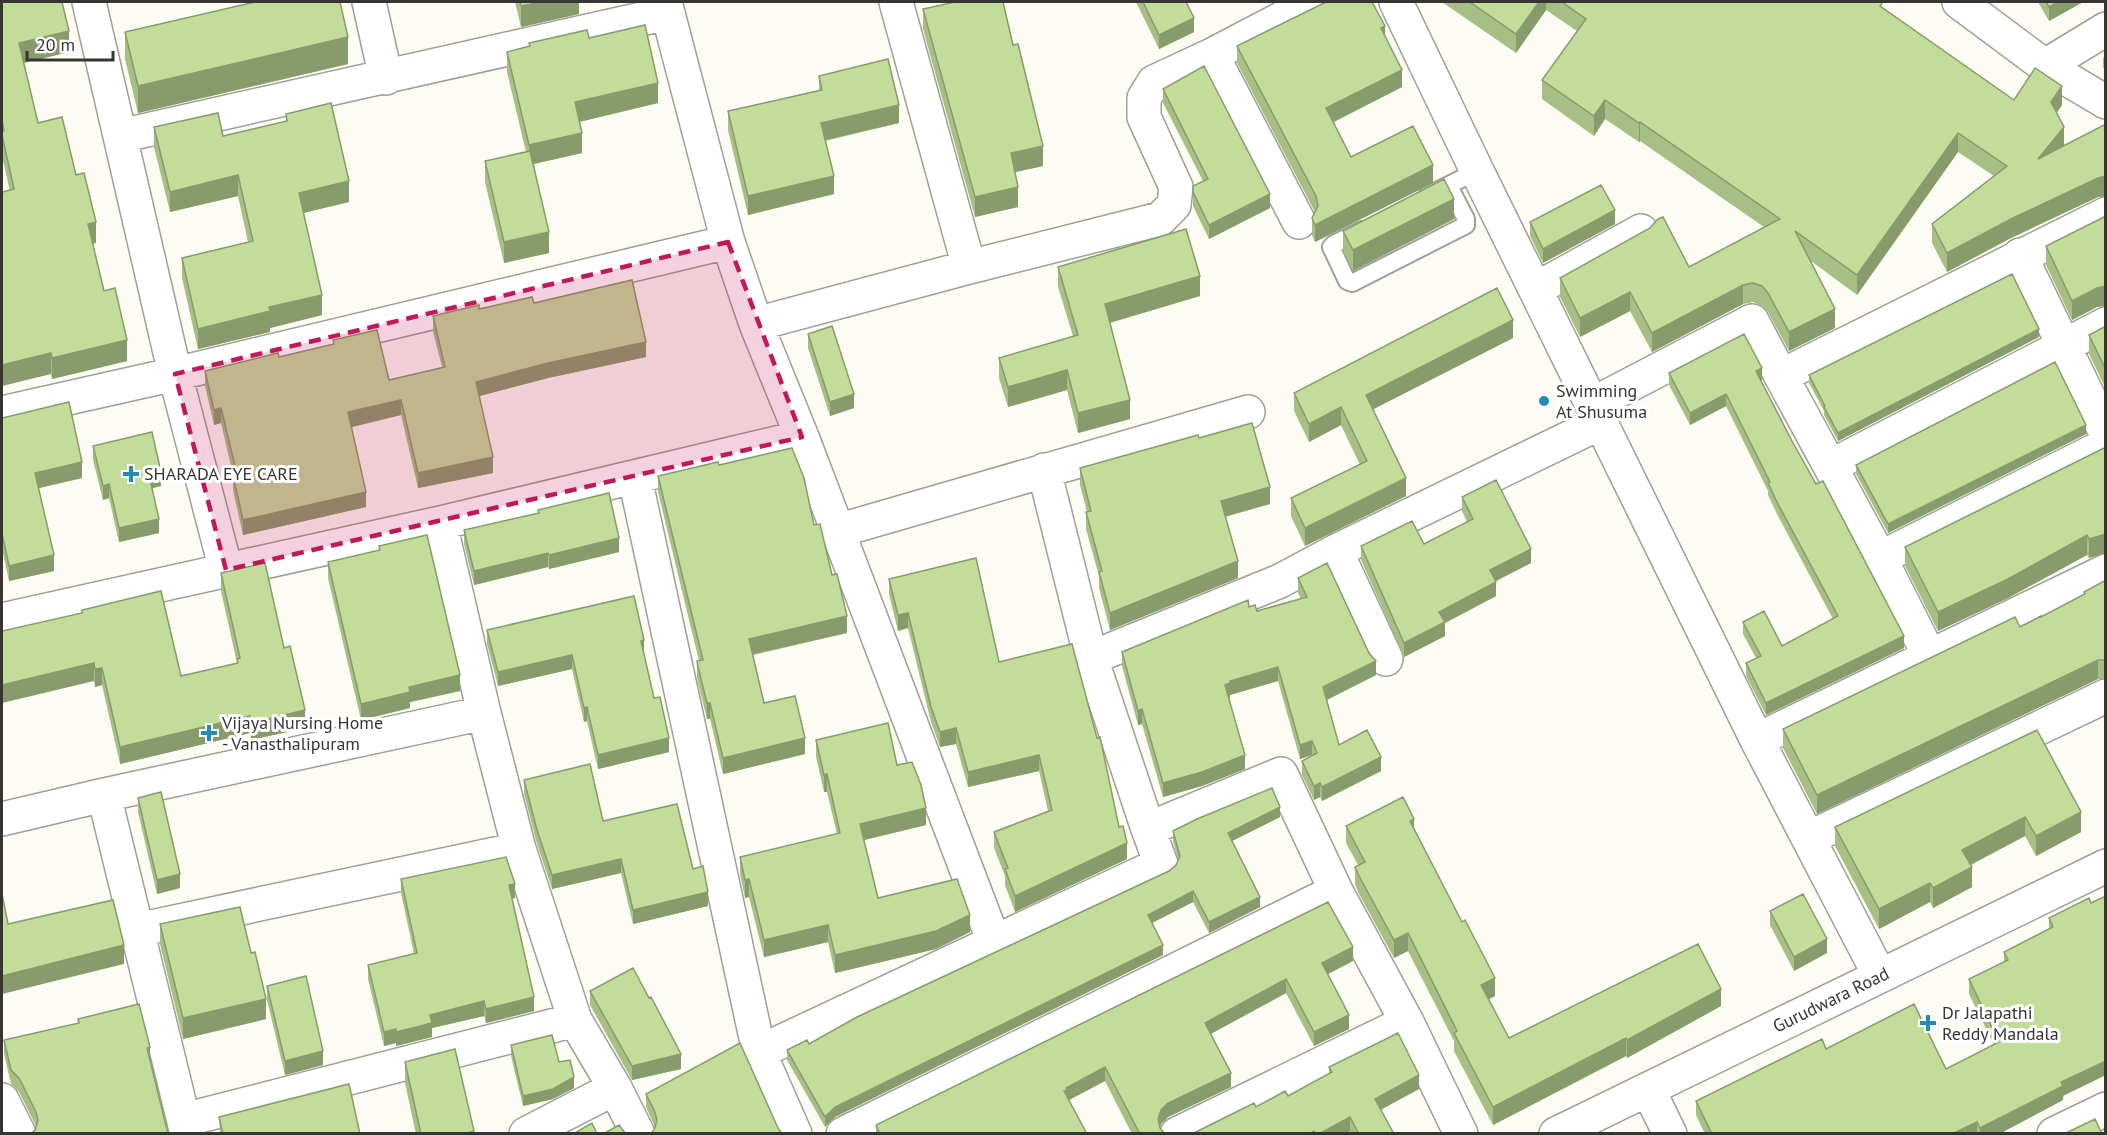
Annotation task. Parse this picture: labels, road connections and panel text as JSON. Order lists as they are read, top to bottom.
{
  "streets": {
    "street": ["Gurudwara Road"]
  },
  "places": {
    "other": ["Swimming At Shusuma"],
    "health": ["SHARADA EYE CARE", "Vijaya Nursing Home - Vanasthalipuram", "Dr Jalapathi Reddy Mandala"]
  },
  "scale_bar": "20 m"
}
